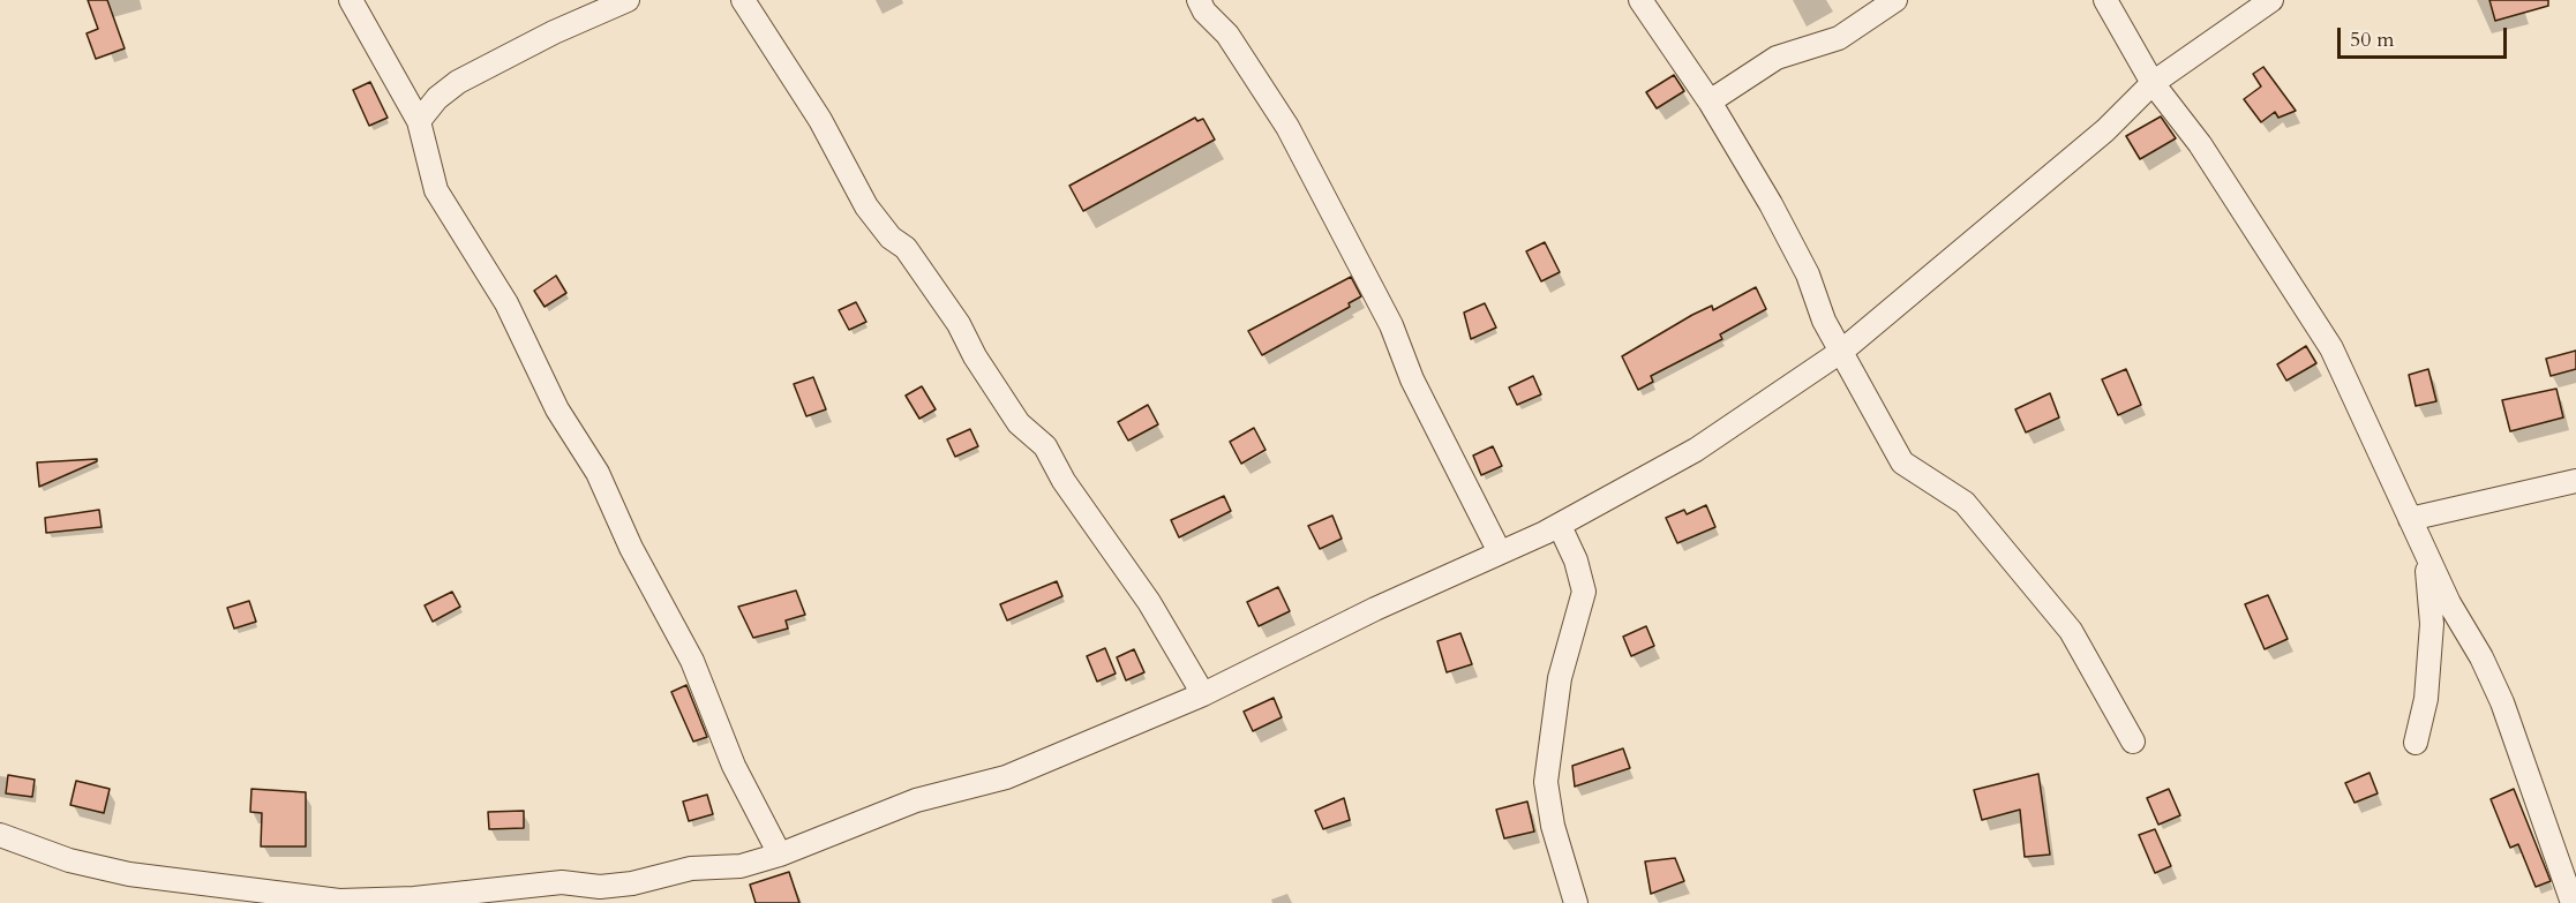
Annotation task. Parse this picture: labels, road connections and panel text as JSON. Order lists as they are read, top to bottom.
{
  "scale_bar": "50 m"
}
